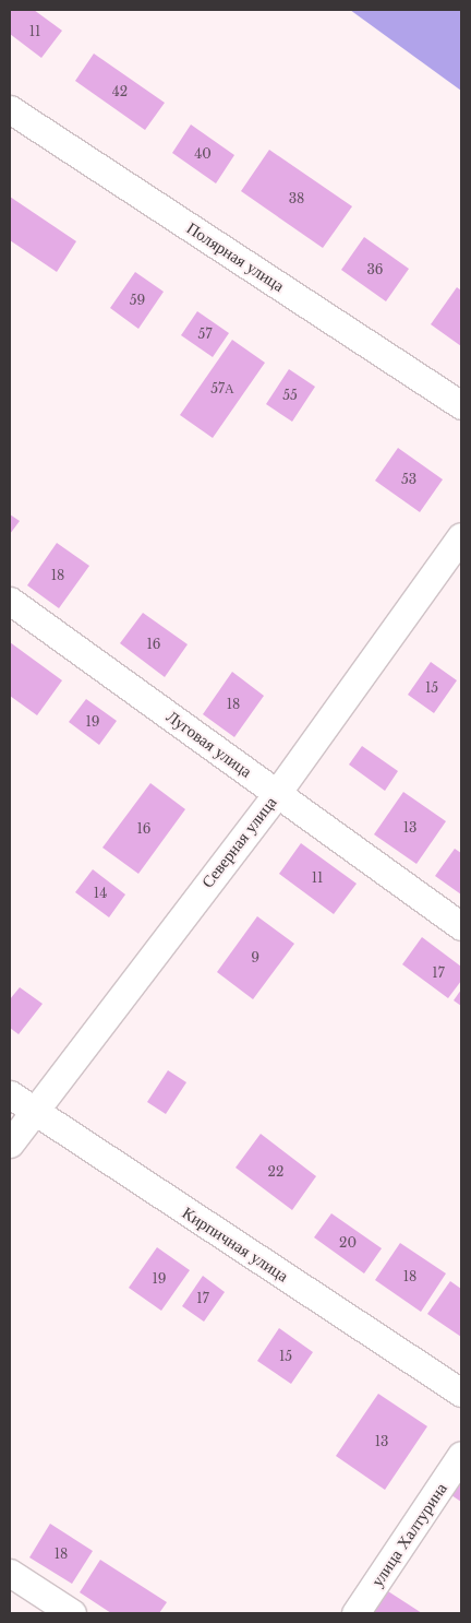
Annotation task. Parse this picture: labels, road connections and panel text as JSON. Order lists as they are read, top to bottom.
{
  "streets": {
    "street": [
      "Полярная улица",
      "Луговая улица",
      "Северная улица",
      "Кирпичная улица",
      "улица Халтурина"
    ]
  },
  "crossings": [
    ["Луговая улица", "Северная улица"],
    ["Северная улица", "Кирпичная улица"]
  ],
  "house_numbers": [
    "11",
    "42",
    "40",
    "38",
    "36",
    "59",
    "57",
    "57А",
    "55",
    "53",
    "18",
    "16",
    "15",
    "18",
    "19",
    "13",
    "16",
    "11",
    "14",
    "9",
    "17",
    "22",
    "20",
    "18",
    "19",
    "17",
    "15",
    "13",
    "18"
  ]
}
